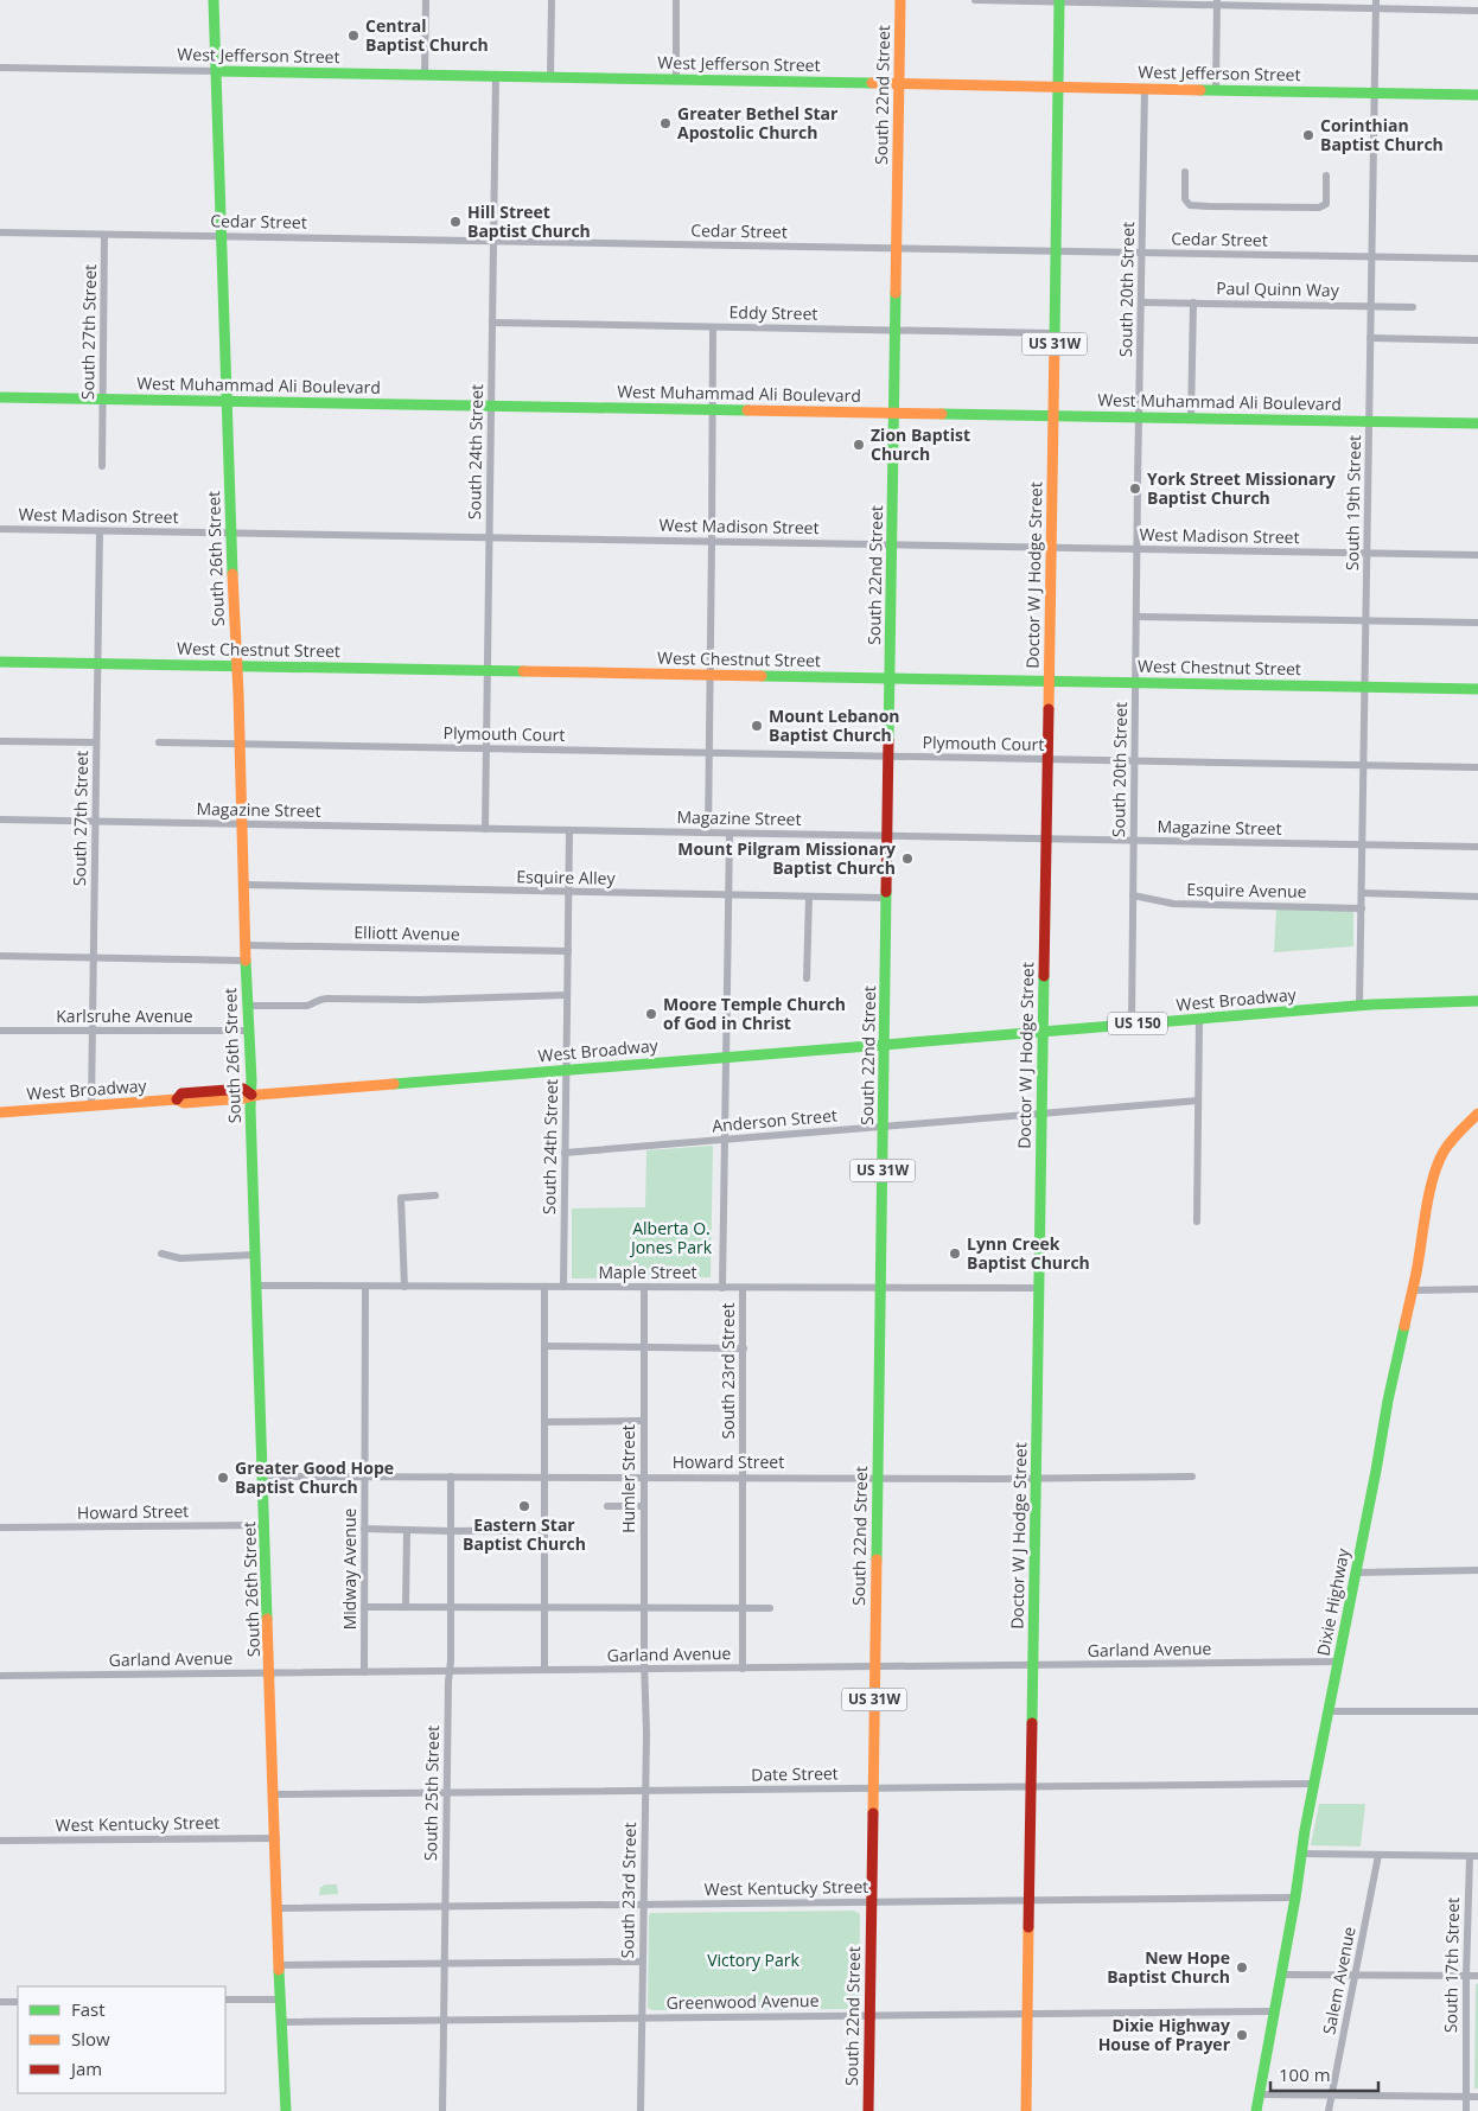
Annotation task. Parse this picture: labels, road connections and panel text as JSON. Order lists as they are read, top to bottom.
{
  "streets": {
    "main road": [
      "West Jefferson Street",
      "South 22nd Street",
      "US 31W",
      "West Muhammad Ali Boulevard",
      "South 26th Street",
      "Doctor W J Hodge Street",
      "West Chestnut Street",
      "West Broadway",
      "US 150",
      "Dixie Highway"
    ],
    "street": [
      "Cedar Street",
      "South 20th Street",
      "Paul Quinn Way",
      "Eddy Street",
      "South 27th Street",
      "South 24th Street",
      "South 19th Street",
      "West Madison Street",
      "Plymouth Court",
      "Magazine Street",
      "Esquire Alley",
      "Esquire Avenue",
      "Elliott Avenue",
      "Karlsruhe Avenue",
      "Anderson Street",
      "Maple Street",
      "South 23rd Street",
      "Howard Street",
      "Humler Street",
      "Midway Avenue",
      "Garland Avenue",
      "Date Street",
      "South 25th Street",
      "West Kentucky Street",
      "South 17th Street",
      "Salem Avenue",
      "Greenwood Avenue"
    ]
  },
  "crossings": [
    ["West Jefferson Street", "South 22nd Street"],
    ["West Jefferson Street", "South 20th Street"],
    ["West Jefferson Street", "South 24th Street"],
    ["West Jefferson Street", "South 19th Street"],
    ["West Jefferson Street", "South 26th Street"],
    ["West Jefferson Street", "Doctor W J Hodge Street"],
    ["South 22nd Street", "Cedar Street"],
    ["South 22nd Street", "Eddy Street"],
    ["South 22nd Street", "West Muhammad Ali Boulevard"],
    ["South 22nd Street", "West Madison Street"],
    ["South 22nd Street", "West Chestnut Street"],
    ["South 22nd Street", "Plymouth Court"],
    ["South 22nd Street", "Magazine Street"],
    ["South 22nd Street", "Esquire Alley"],
    ["South 22nd Street", "West Broadway"],
    ["South 22nd Street", "Anderson Street"],
    ["South 22nd Street", "Maple Street"],
    ["South 22nd Street", "Howard Street"],
    ["South 22nd Street", "Garland Avenue"],
    ["South 22nd Street", "Date Street"],
    ["South 22nd Street", "West Kentucky Street"],
    ["South 22nd Street", "Greenwood Avenue"],
    ["Cedar Street", "South 20th Street"],
    ["Cedar Street", "South 27th Street"],
    ["Cedar Street", "South 24th Street"],
    ["Cedar Street", "South 19th Street"],
    ["Cedar Street", "South 26th Street"],
    ["Cedar Street", "Doctor W J Hodge Street"],
    ["South 20th Street", "Paul Quinn Way"],
    ["South 20th Street", "West Muhammad Ali Boulevard"],
    ["South 20th Street", "West Madison Street"],
    ["South 20th Street", "West Chestnut Street"],
    ["South 20th Street", "Plymouth Court"],
    ["South 20th Street", "Magazine Street"],
    ["South 20th Street", "Esquire Avenue"],
    ["South 20th Street", "West Broadway"],
    ["Paul Quinn Way", "South 19th Street"],
    ["Eddy Street", "South 24th Street"],
    ["Eddy Street", "Doctor W J Hodge Street"],
    ["South 27th Street", "West Muhammad Ali Boulevard"],
    ["South 27th Street", "West Madison Street"],
    ["South 27th Street", "West Chestnut Street"],
    ["South 27th Street", "Magazine Street"],
    ["South 27th Street", "West Broadway"],
    ["South 27th Street", "Karlsruhe Avenue"],
    ["West Muhammad Ali Boulevard", "South 24th Street"],
    ["West Muhammad Ali Boulevard", "South 19th Street"],
    ["West Muhammad Ali Boulevard", "South 26th Street"],
    ["West Muhammad Ali Boulevard", "Doctor W J Hodge Street"],
    ["South 24th Street", "West Madison Street"],
    ["South 24th Street", "West Chestnut Street"],
    ["South 24th Street", "Plymouth Court"],
    ["South 24th Street", "Magazine Street"],
    ["South 24th Street", "Esquire Alley"],
    ["South 24th Street", "Elliott Avenue"],
    ["South 24th Street", "West Broadway"],
    ["South 24th Street", "Anderson Street"],
    ["South 24th Street", "Maple Street"],
    ["South 19th Street", "West Madison Street"],
    ["South 19th Street", "West Chestnut Street"],
    ["South 19th Street", "Plymouth Court"],
    ["South 19th Street", "Magazine Street"],
    ["South 19th Street", "Esquire Avenue"],
    ["South 19th Street", "West Broadway"],
    ["West Madison Street", "South 26th Street"],
    ["West Madison Street", "Doctor W J Hodge Street"],
    ["South 26th Street", "West Chestnut Street"],
    ["South 26th Street", "Plymouth Court"],
    ["South 26th Street", "Magazine Street"],
    ["South 26th Street", "Esquire Alley"],
    ["South 26th Street", "Elliott Avenue"],
    ["South 26th Street", "West Broadway"],
    ["South 26th Street", "Karlsruhe Avenue"],
    ["South 26th Street", "Maple Street"],
    ["South 26th Street", "Howard Street"],
    ["South 26th Street", "Garland Avenue"],
    ["South 26th Street", "Date Street"],
    ["South 26th Street", "West Kentucky Street"],
    ["South 26th Street", "Greenwood Avenue"],
    ["Doctor W J Hodge Street", "West Chestnut Street"],
    ["Doctor W J Hodge Street", "Plymouth Court"],
    ["Doctor W J Hodge Street", "Magazine Street"],
    ["Doctor W J Hodge Street", "West Broadway"],
    ["Doctor W J Hodge Street", "Anderson Street"],
    ["Doctor W J Hodge Street", "Maple Street"],
    ["Doctor W J Hodge Street", "Howard Street"],
    ["Doctor W J Hodge Street", "Garland Avenue"],
    ["Doctor W J Hodge Street", "Date Street"],
    ["Doctor W J Hodge Street", "West Kentucky Street"],
    ["Doctor W J Hodge Street", "Greenwood Avenue"],
    ["Magazine Street", "South 23rd Street"],
    ["Esquire Alley", "South 23rd Street"],
    ["West Broadway", "South 23rd Street"],
    ["Anderson Street", "South 23rd Street"],
    ["Maple Street", "South 23rd Street"],
    ["Maple Street", "Humler Street"],
    ["Maple Street", "Midway Avenue"],
    ["South 23rd Street", "Howard Street"],
    ["South 23rd Street", "Humler Street"],
    ["South 23rd Street", "Garland Avenue"],
    ["South 23rd Street", "Date Street"],
    ["South 23rd Street", "West Kentucky Street"],
    ["South 23rd Street", "Greenwood Avenue"],
    ["Howard Street", "Humler Street"],
    ["Howard Street", "Midway Avenue"],
    ["Howard Street", "South 25th Street"],
    ["Humler Street", "Garland Avenue"],
    ["Midway Avenue", "Garland Avenue"],
    ["Dixie Highway", "Garland Avenue"],
    ["Dixie Highway", "Date Street"],
    ["Dixie Highway", "West Kentucky Street"],
    ["Dixie Highway", "Greenwood Avenue"],
    ["Garland Avenue", "South 25th Street"],
    ["Date Street", "South 25th Street"],
    ["South 25th Street", "West Kentucky Street"],
    ["South 25th Street", "Greenwood Avenue"]
  ],
  "parks": ["Alberta O. Jones Park", "Victory Park"],
  "places": [
    "Central Baptist Church",
    "Greater Bethel Star Apostolic Church",
    "Corinthian Baptist Church",
    "Hill Street Baptist Church",
    "Zion Baptist Church",
    "York Street Missionary Baptist Church",
    "Mount Lebanon Baptist Church",
    "Mount Pilgram Missionary Baptist Church",
    "Moore Temple Church of God in Christ",
    "Lynn Creek Baptist Church",
    "Greater Good Hope Baptist Church",
    "Eastern Star Baptist Church",
    "New Hope Baptist Church",
    "Dixie Highway House of Prayer"
  ],
  "legend": ["Fast", "Slow", "Jam"],
  "scale_bar": "100 m"
}
